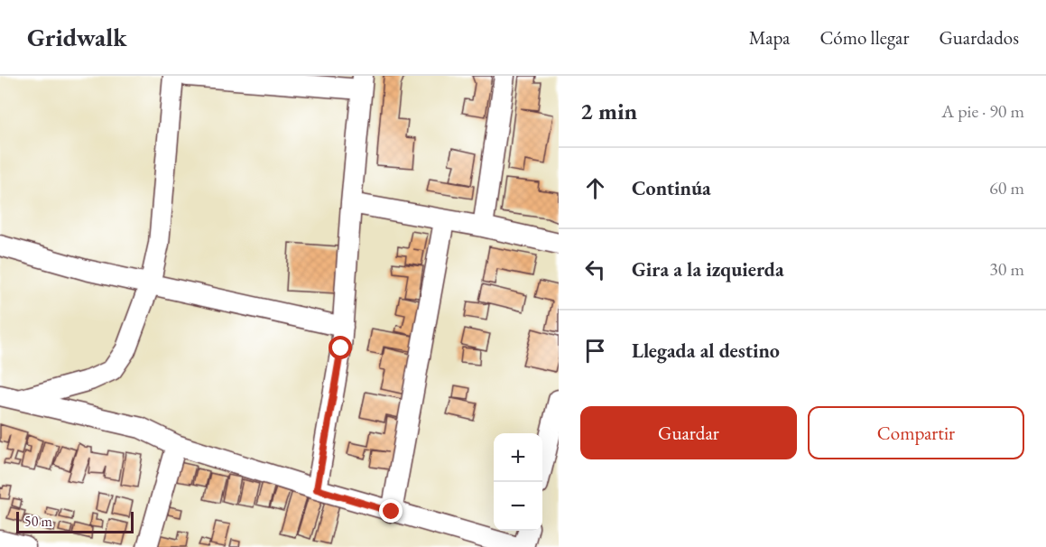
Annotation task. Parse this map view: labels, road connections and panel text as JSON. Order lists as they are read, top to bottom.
{
  "scale_bar": "50 m",
  "page": {
    "header": "Gridwalk",
    "nav": ["Mapa", "Cómo llegar", "Guardados"],
    "heading": ["2 min", "A pie · 90 m"],
    "list": [
      ["Continúa", "60 m"],
      ["Gira a la izquierda", "30 m"],
      "Llegada al destino"
    ],
    "buttons": ["Guardar", "Compartir"],
    "map_buttons": ["+", "−"],
    "scale": "50 m"
  }
}
